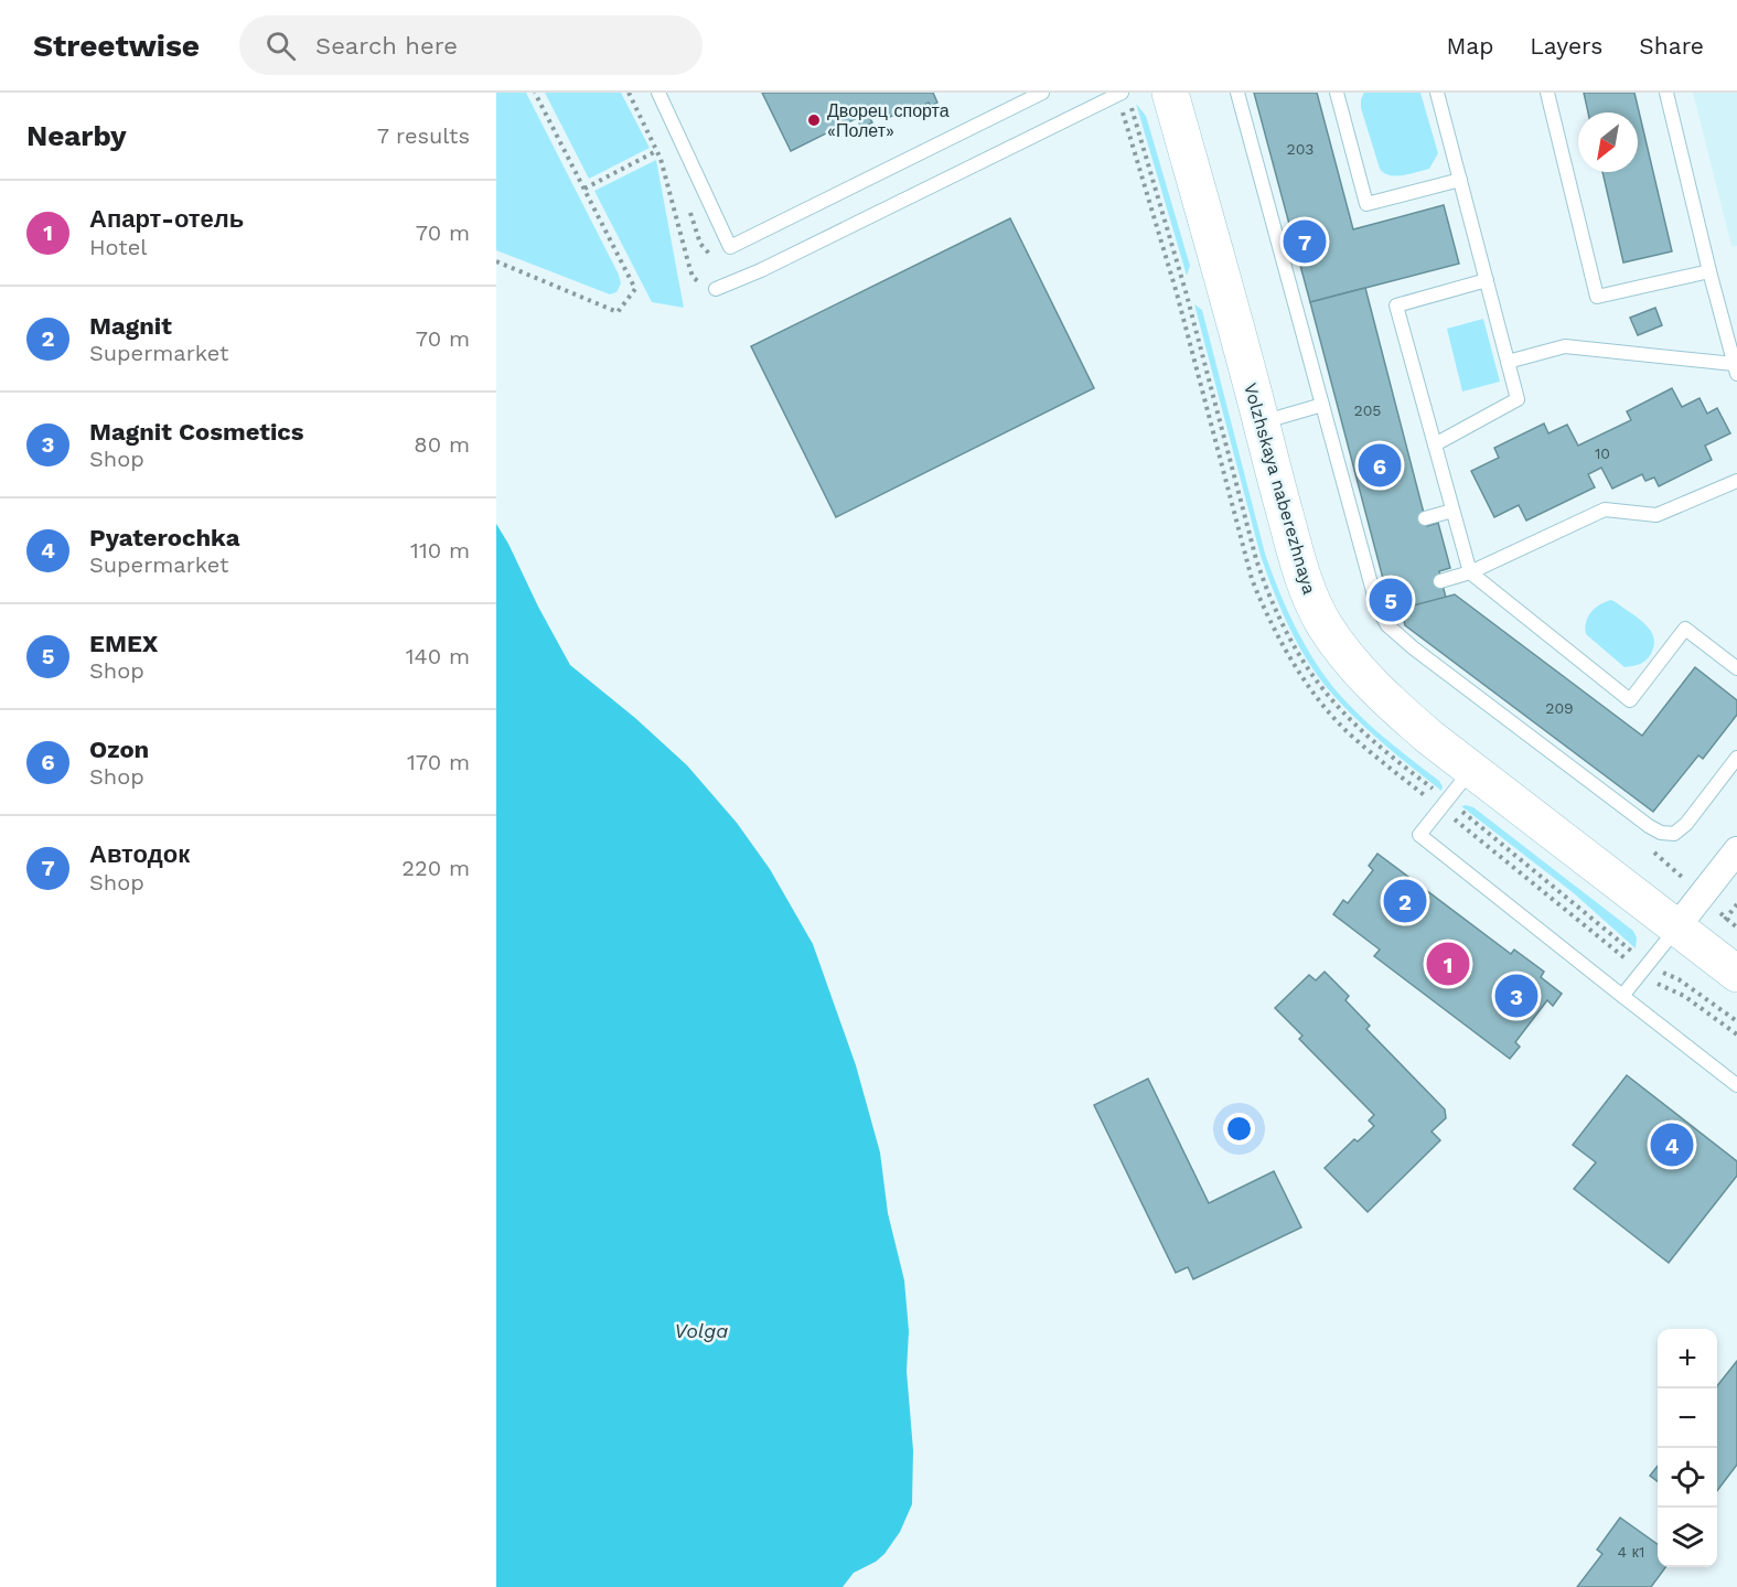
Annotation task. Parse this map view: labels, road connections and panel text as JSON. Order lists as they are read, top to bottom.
{
  "streets": {
    "street": ["Volzhskaya naberezhnaya"]
  },
  "water": ["Volga"],
  "places": ["Дворец спорта «Полет»"],
  "house_numbers": [
    "203",
    "205",
    "10",
    "209",
    "4 к1"
  ],
  "north": "bottom left",
  "page": {
    "header": "Streetwise",
    "search": "Search here",
    "nav": ["Map", "Layers", "Share"],
    "heading": ["Nearby", "7 results"],
    "list": [
      {
        "mark": "1",
        "name": "Апарт-отель",
        "note": "Hotel",
        "value": "70 m"
      },
      {
        "mark": "2",
        "name": "Magnit",
        "note": "Supermarket",
        "value": "70 m"
      },
      {
        "mark": "3",
        "name": "Magnit Cosmetics",
        "note": "Shop",
        "value": "80 m"
      },
      {
        "mark": "4",
        "name": "Pyaterochka",
        "note": "Supermarket",
        "value": "110 m"
      },
      {
        "mark": "5",
        "name": "EMEX",
        "note": "Shop",
        "value": "140 m"
      },
      {
        "mark": "6",
        "name": "Ozon",
        "note": "Shop",
        "value": "170 m"
      },
      {
        "mark": "7",
        "name": "Автодок",
        "note": "Shop",
        "value": "220 m"
      }
    ],
    "pins": [
      "7",
      "6",
      "5",
      "2",
      "1",
      "3",
      "4"
    ],
    "map_buttons": ["+", "−"]
  }
}
